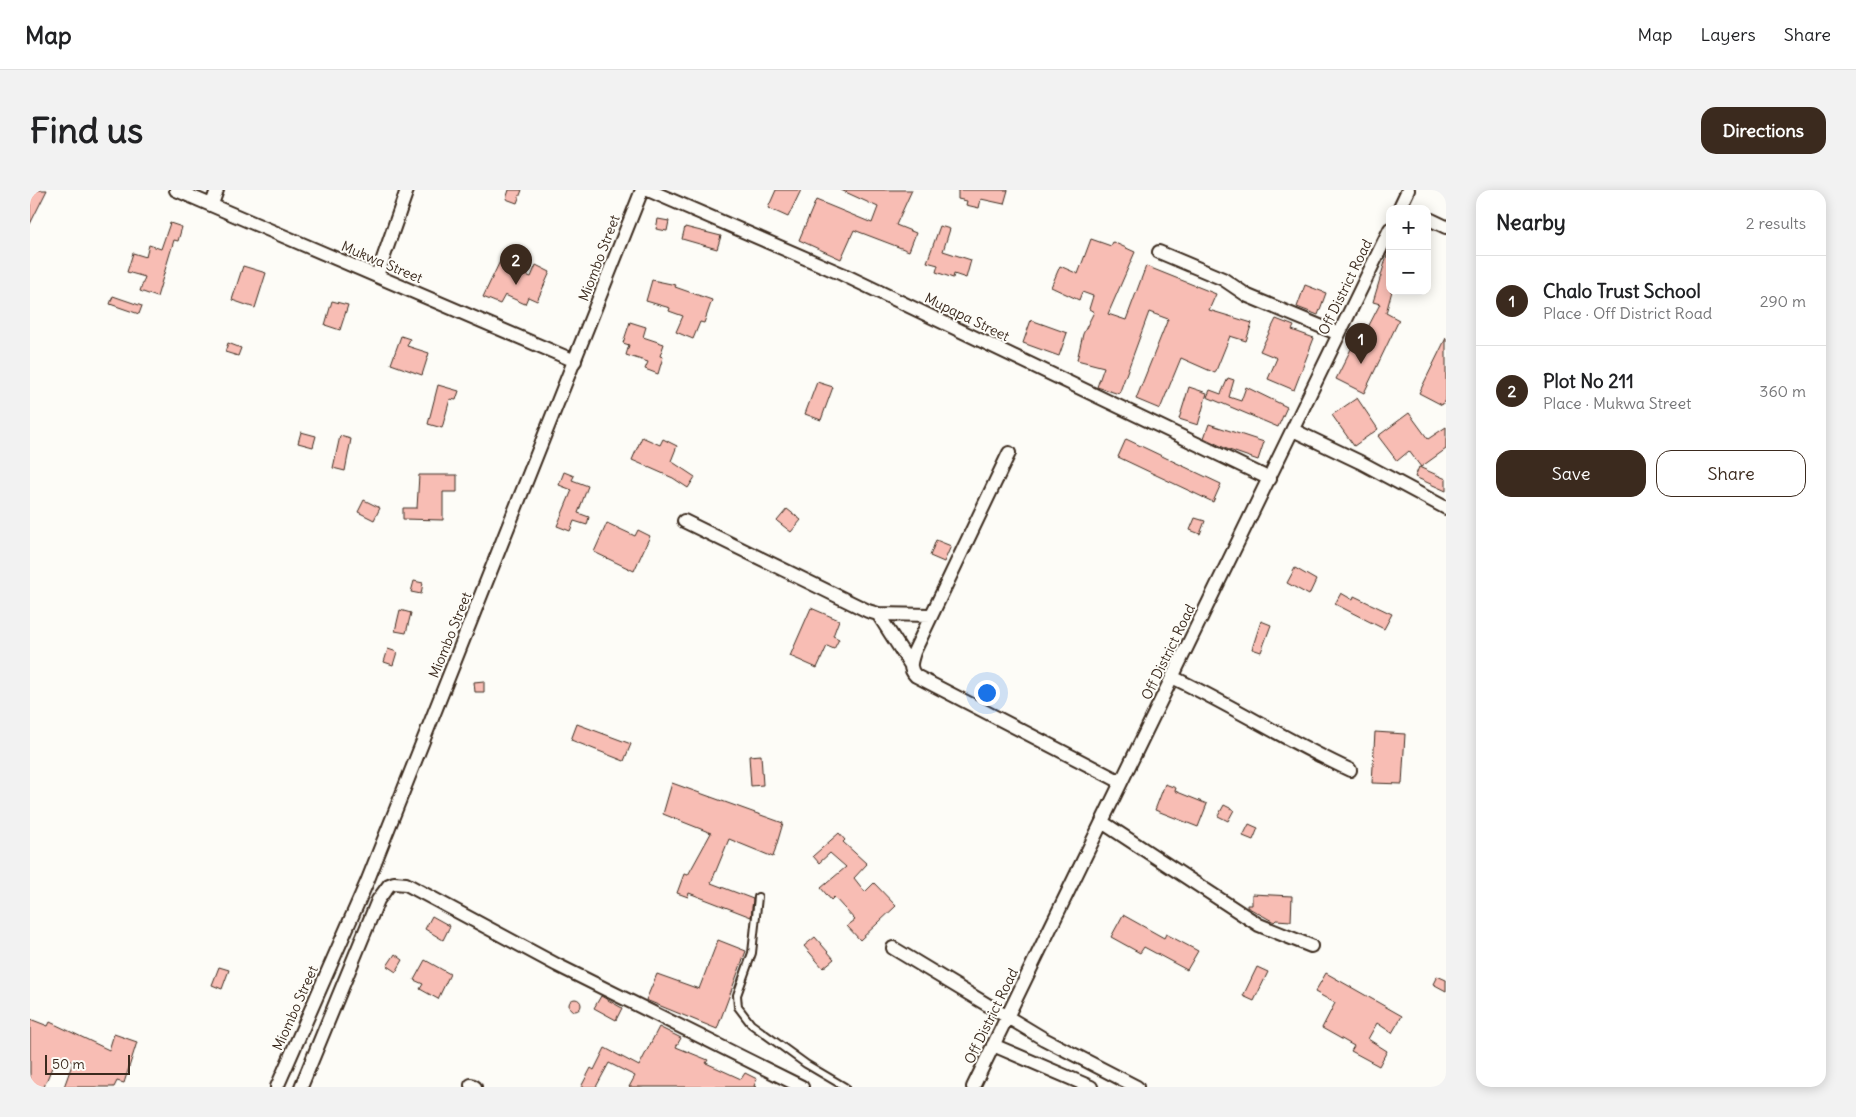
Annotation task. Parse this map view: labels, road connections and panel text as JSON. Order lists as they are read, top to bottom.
{
  "streets": {
    "street": [
      "Miombo Street",
      "Mukwa Street",
      "Off District Road",
      "Mupapa Street"
    ]
  },
  "crossings": [
    ["Miombo Street", "Mukwa Street"],
    ["Off District Road", "Mupapa Street"]
  ],
  "scale_bar": "50 m",
  "page": {
    "header": "Map",
    "nav": ["Map", "Layers", "Share"],
    "buttons": [
      "Directions",
      ["Save", "Share"]
    ],
    "title": "Find us",
    "heading": ["Nearby", "2 results"],
    "map_buttons": ["+", "−"],
    "pins": ["2", "1"],
    "list": [
      {
        "mark": "1",
        "name": "Chalo Trust School",
        "note": "Place · Off District Road",
        "value": "290 m"
      },
      {
        "mark": "2",
        "name": "Plot No 211",
        "note": "Place · Mukwa Street",
        "value": "360 m"
      }
    ],
    "scale": "50 m"
  }
}
